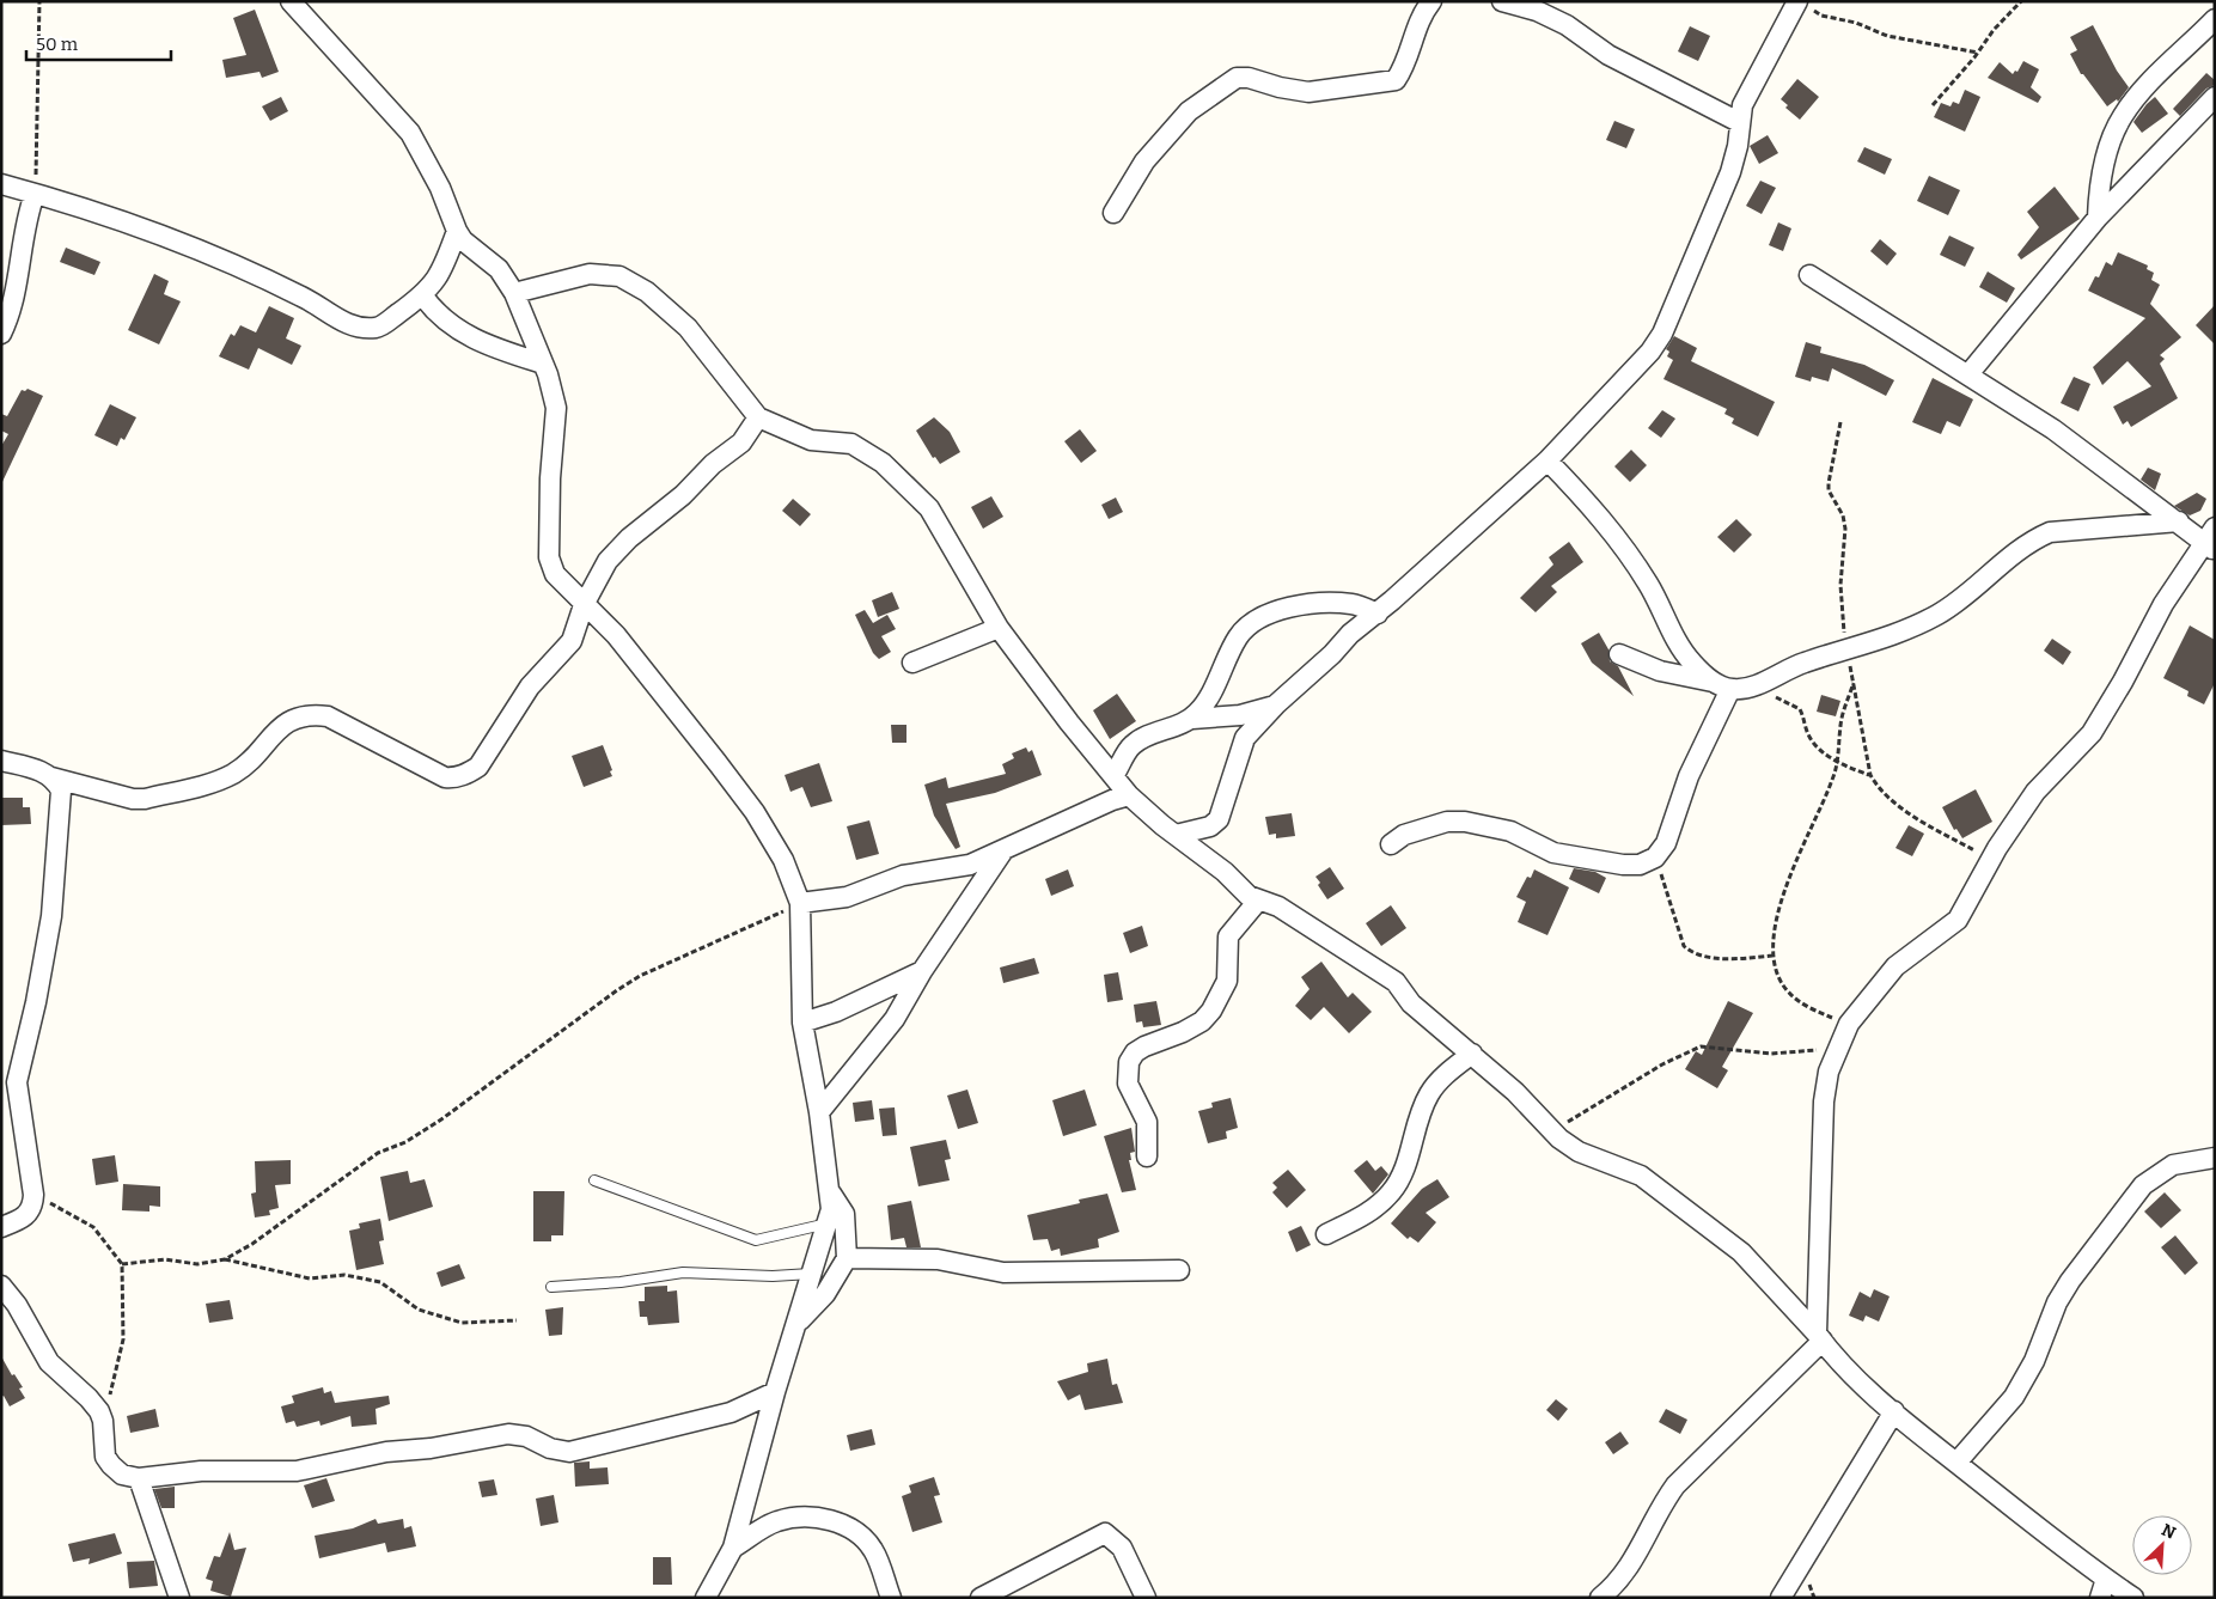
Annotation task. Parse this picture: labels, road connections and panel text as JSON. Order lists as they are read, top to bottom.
{
  "scale_bar": "50 m",
  "north": "top right"
}
